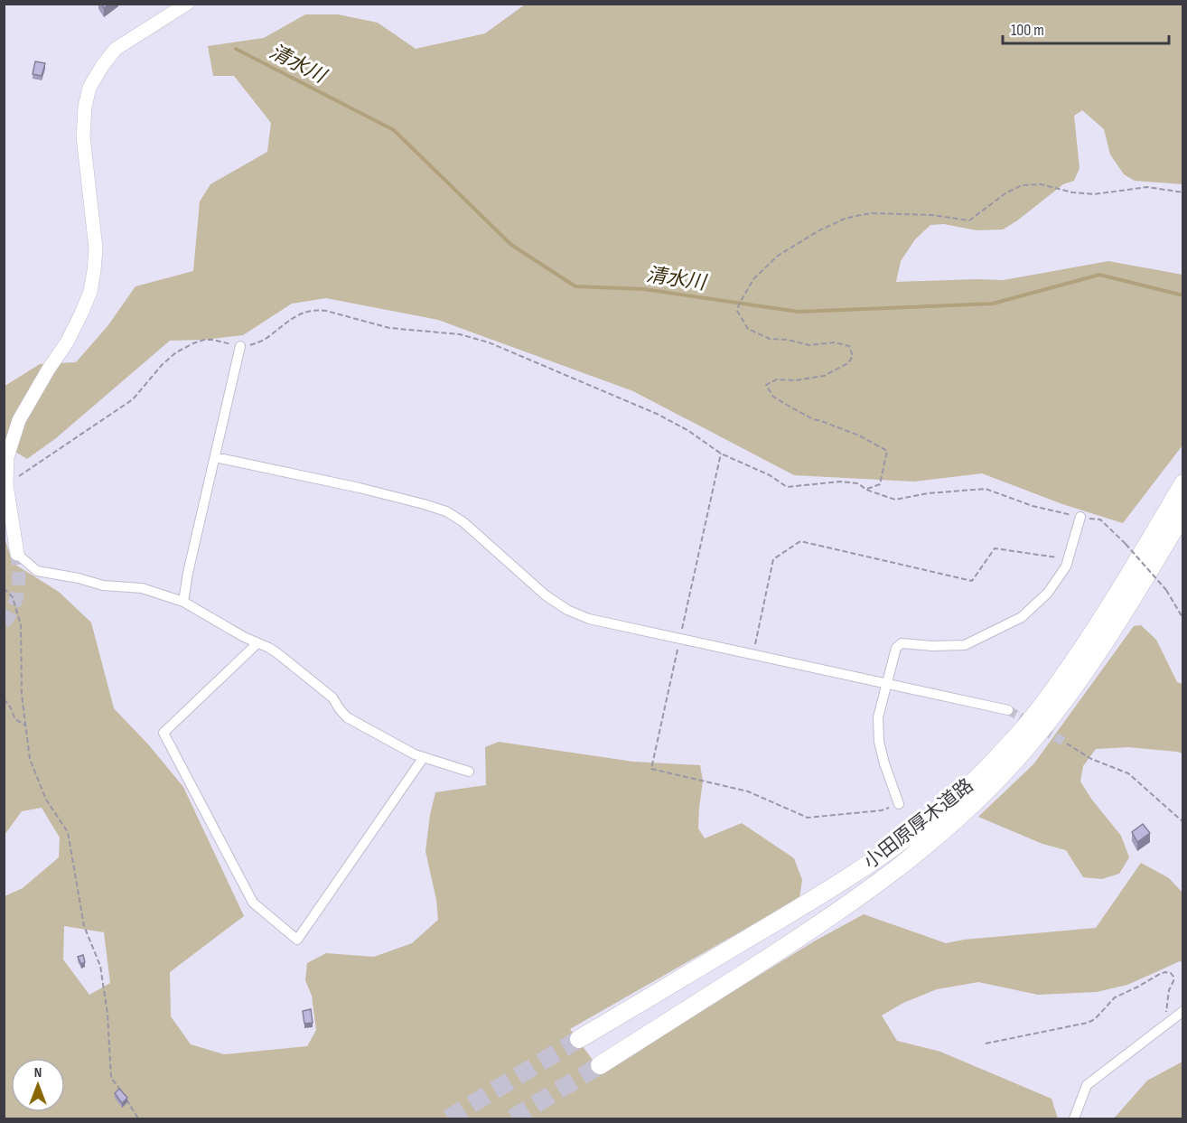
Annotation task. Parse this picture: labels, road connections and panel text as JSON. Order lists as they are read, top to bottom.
{
  "streets": {
    "highway": ["小田原厚木道路"]
  },
  "water": ["清水川"],
  "scale_bar": "100 m",
  "north": "top"
}
